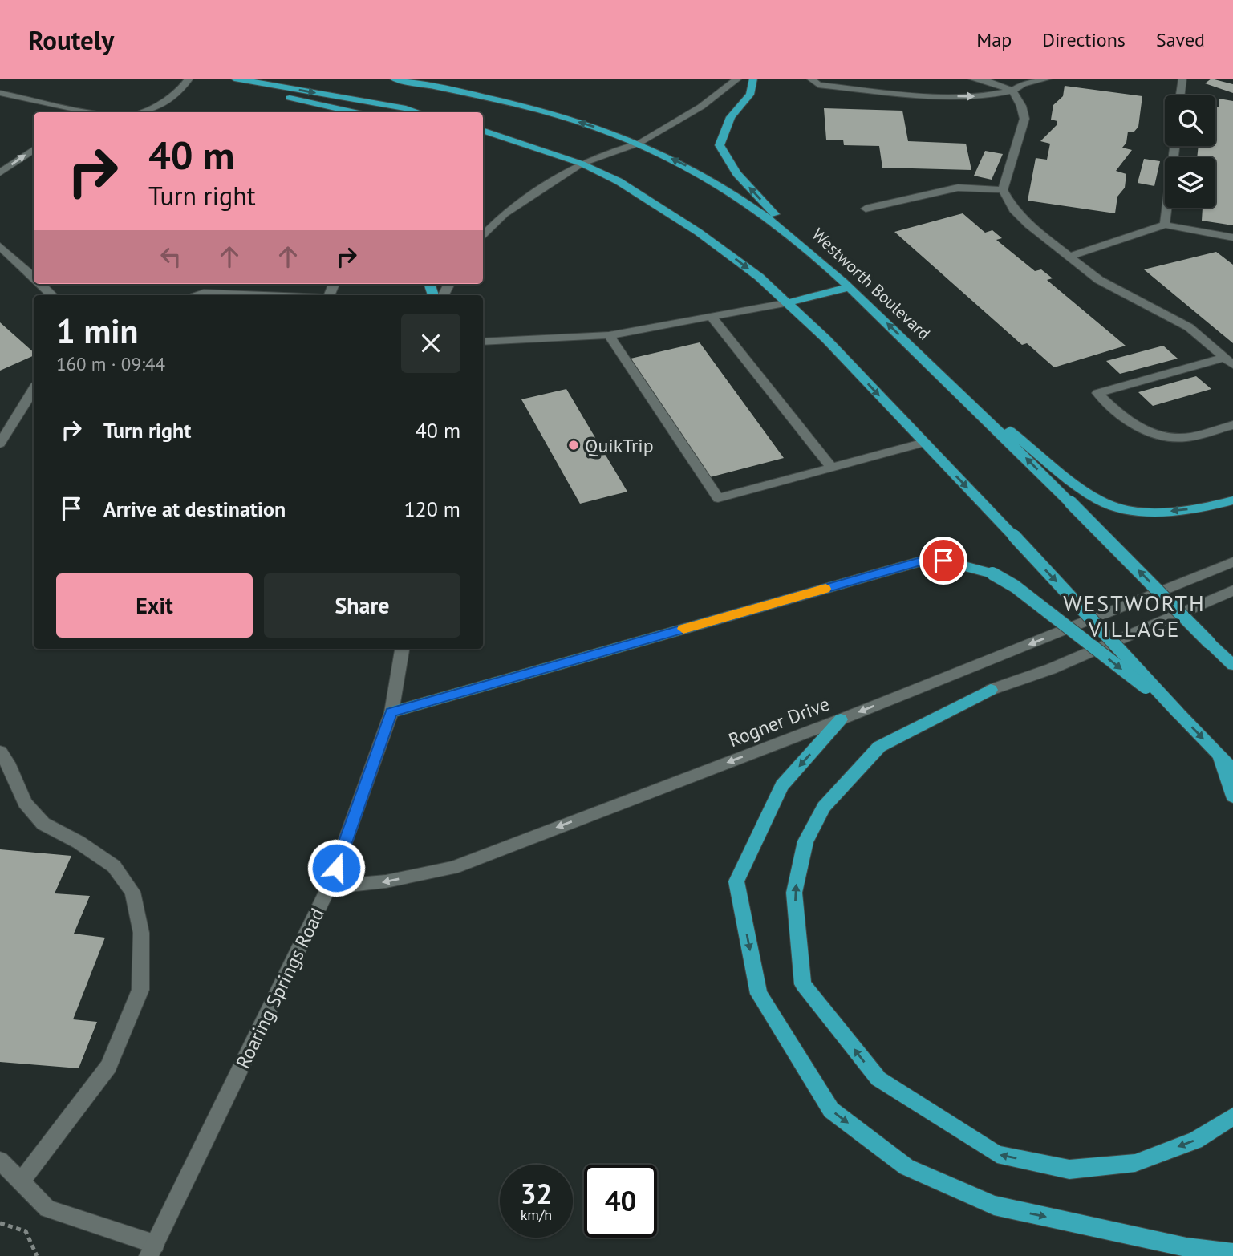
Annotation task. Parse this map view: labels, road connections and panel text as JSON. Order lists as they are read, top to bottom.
{
  "streets": {
    "main road": ["Westworth Boulevard"],
    "street": ["Rogner Drive", "Roaring Springs Road"]
  },
  "crossings": [
    ["Rogner Drive", "Roaring Springs Road"]
  ],
  "one_way": ["Rogner Drive"],
  "districts": ["WESTWORTH VILLAGE"],
  "places": ["QuikTrip"],
  "page": {
    "header": "Routely",
    "nav": ["Map", "Directions", "Saved"],
    "turn": ["40 m", "Turn right"],
    "heading": ["1 min", "160 m · 09:44"],
    "list": [
      {
        "name": "Turn right",
        "value": "40 m"
      },
      {
        "name": "Arrive at destination",
        "value": "120 m"
      }
    ],
    "buttons": ["Exit", "Share"],
    "speed": "32 km/h",
    "limit": "40"
  }
}
